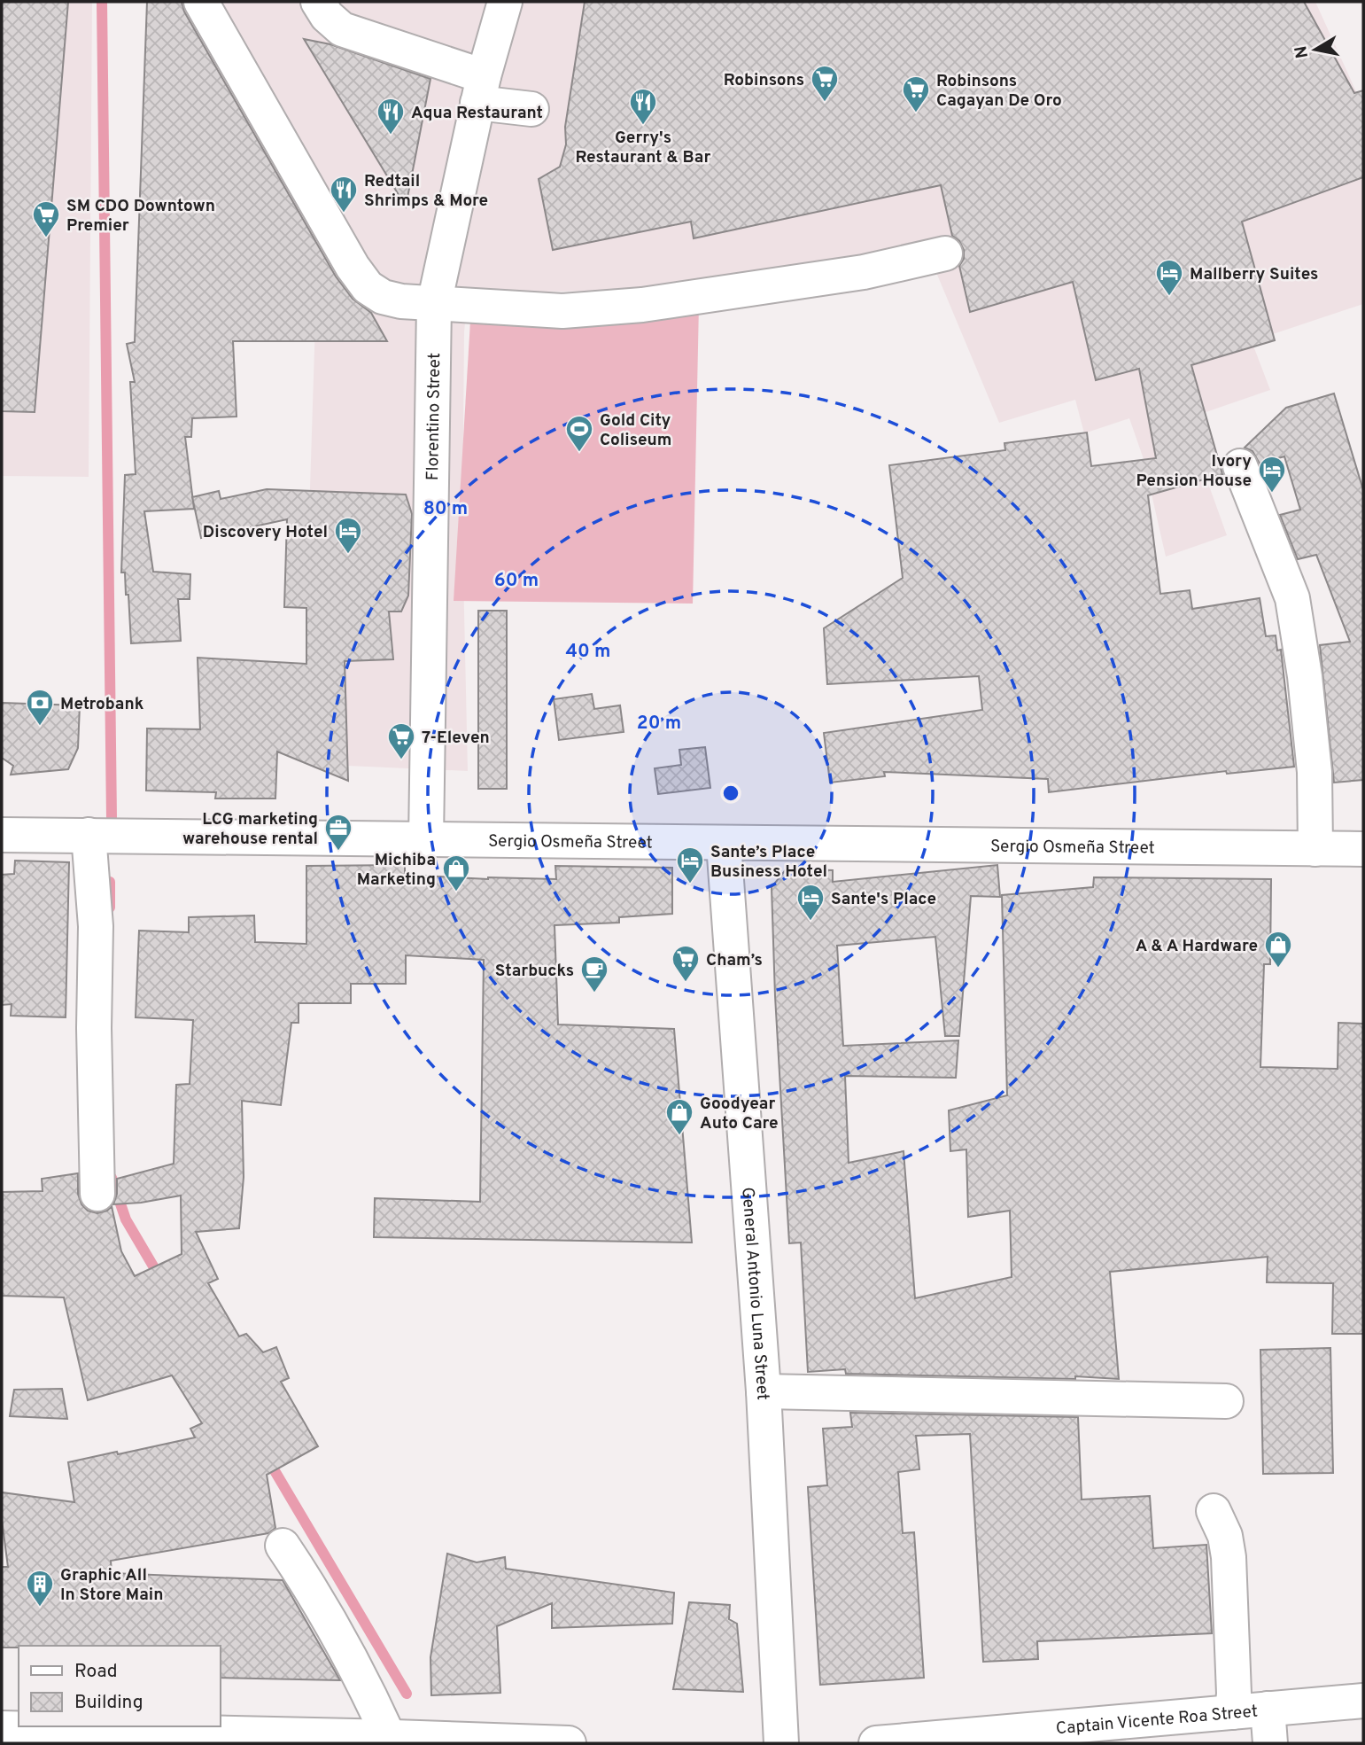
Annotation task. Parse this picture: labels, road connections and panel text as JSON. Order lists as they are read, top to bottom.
{
  "streets": {
    "street": [
      "Florentino Street",
      "Sergio Osmeña Street",
      "General Antonio Luna Street",
      "Captain Vicente Roa Street"
    ]
  },
  "crossings": [
    ["Florentino Street", "Sergio Osmeña Street"],
    ["Sergio Osmeña Street", "General Antonio Luna Street"]
  ],
  "places": {
    "supermarket": [
      "Robinsons",
      "Robinsons Cagayan De Oro",
      "SM CDO Downtown Premier",
      "7-Eleven",
      "Cham’s"
    ],
    "restaurant": ["Gerry's Restaurant & Bar", "Aqua Restaurant", "Redtail Shrimps & More"],
    "hotel": [
      "Mallberry Suites",
      "Ivory Pension House",
      "Discovery Hotel",
      "Sante’s Place Business Hotel",
      "Sante's Place"
    ],
    "sports": ["Gold City Coliseum"],
    "bank": ["Metrobank"],
    "office": ["LCG marketing warehouse rental"],
    "shop": ["Michiba Marketing", "A & A Hardware", "Goodyear Auto Care"],
    "cafe": ["Starbucks"],
    "building": ["Graphic All In Store Main"]
  },
  "legend": ["Road", "Building"],
  "north": "left",
  "rings": [
    "80 m",
    "60 m",
    "40 m",
    "20 m"
  ]
}
